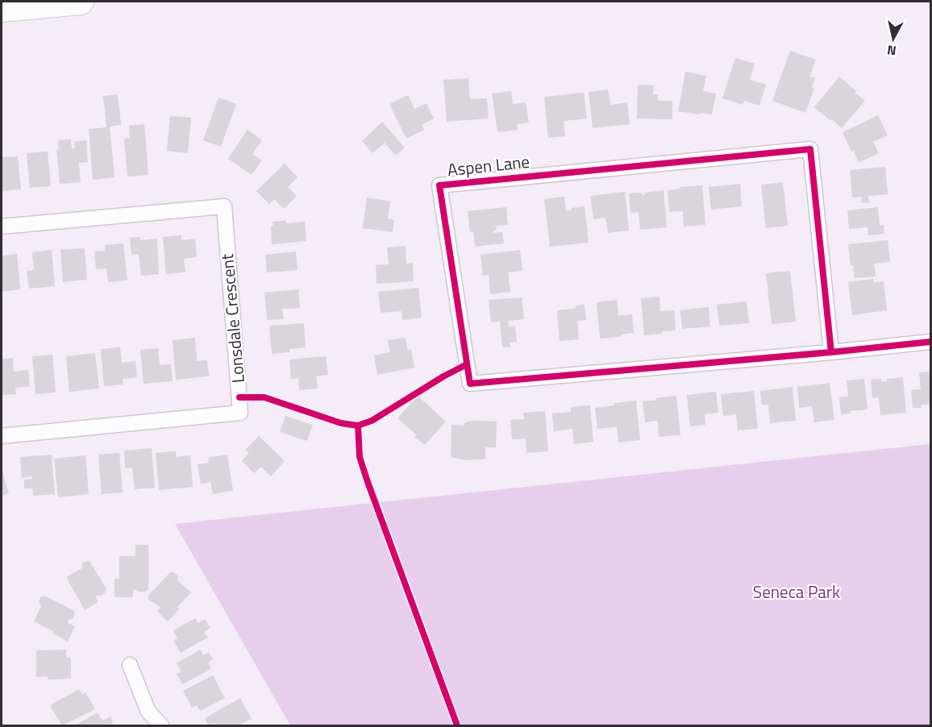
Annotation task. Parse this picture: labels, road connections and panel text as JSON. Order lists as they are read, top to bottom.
{
  "streets": {
    "street": ["Aspen Lane", "Lonsdale Crescent"]
  },
  "parks": ["Seneca Park"],
  "north": "bottom"
}
